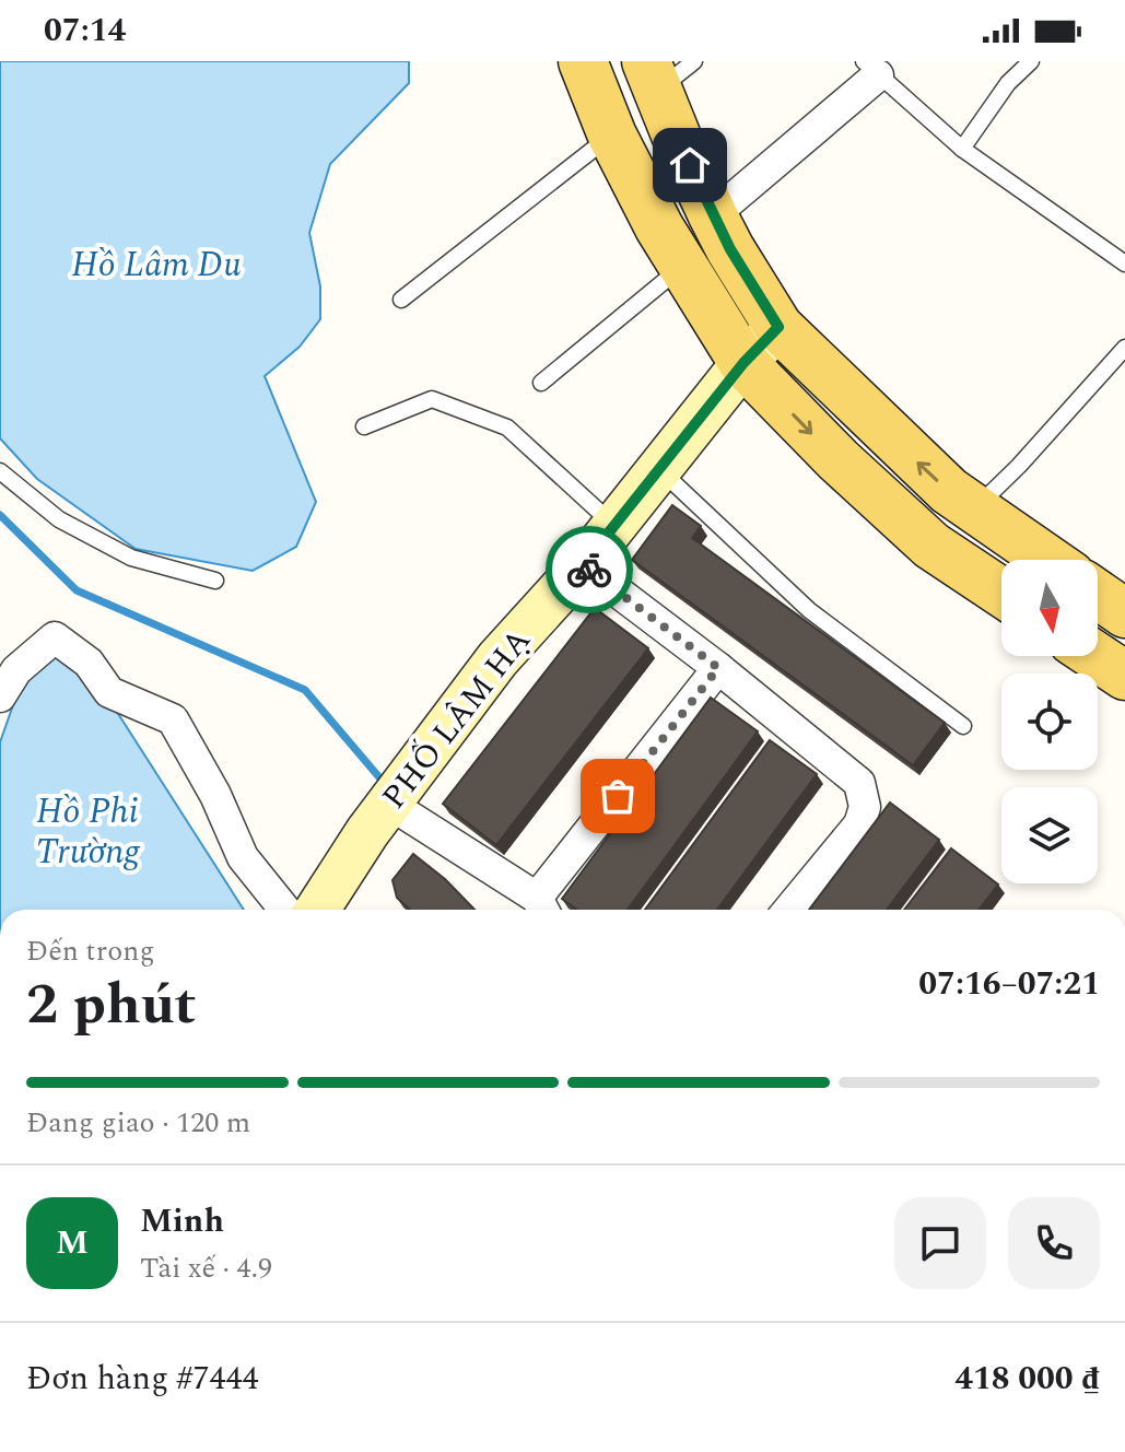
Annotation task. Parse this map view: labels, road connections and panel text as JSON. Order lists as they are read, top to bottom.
{
  "streets": {
    "street": ["PHỐ LÂM HẠ"]
  },
  "water": ["Hồ Lâm Du", "Hồ Phi Trường"],
  "north": "bottom",
  "page": {
    "status": "07:14",
    "heading": ["2 phút", "Đến trong", "07:16–07:21"],
    "panel": [
      "Minh",
      "Tài xế · 4.9",
      "Đơn hàng #7444",
      "418 000 ₫"
    ],
    "bar": "Đang giao · 120 m",
    "round": "M"
  }
}
